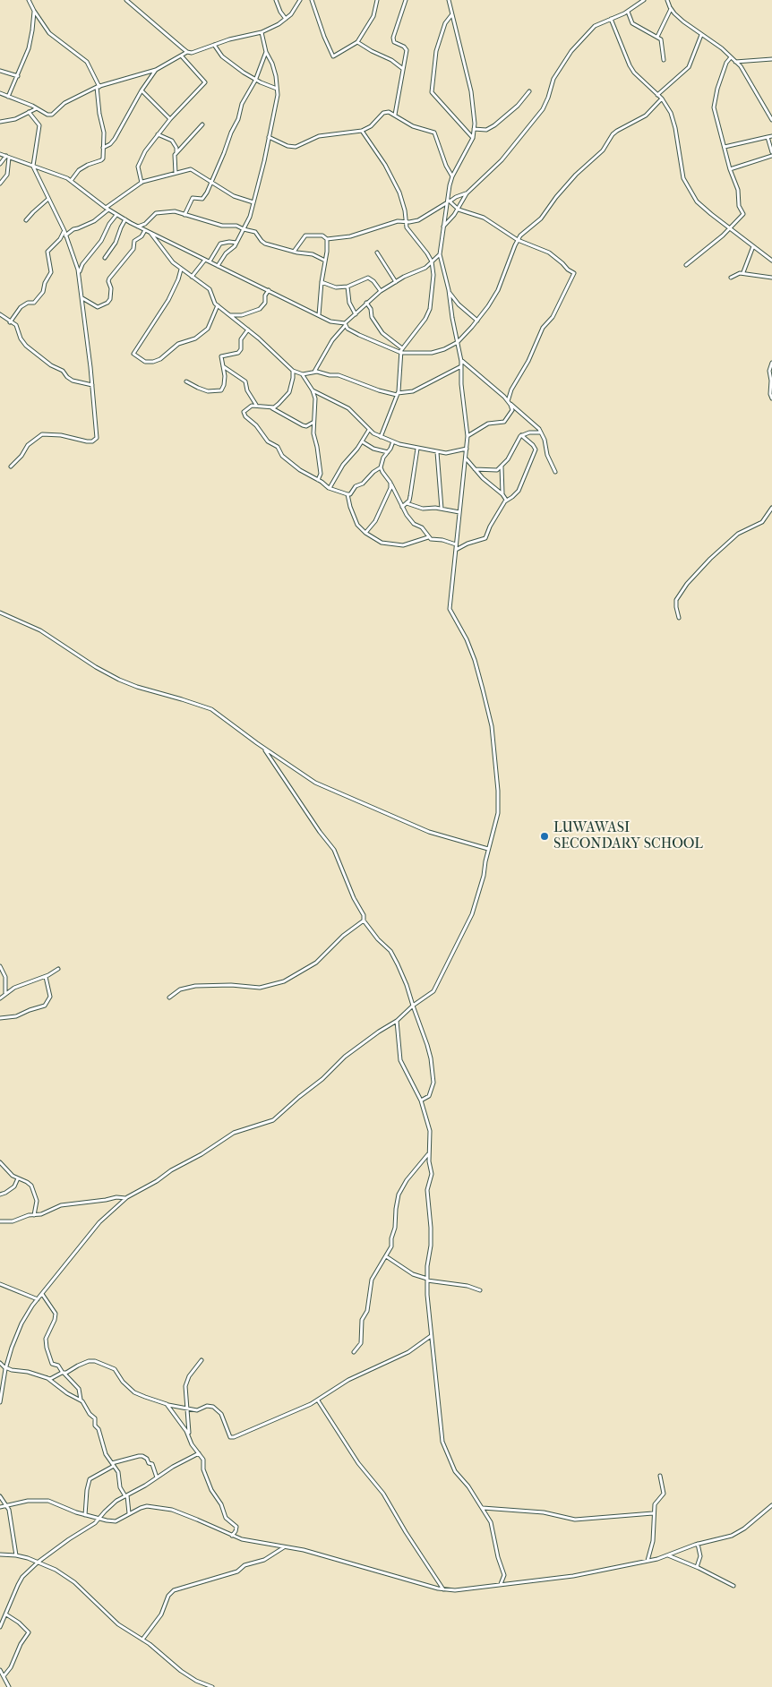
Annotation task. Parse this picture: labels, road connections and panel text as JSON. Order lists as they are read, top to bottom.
{
  "places": ["LUWAWASI SECONDARY SCHOOL"]
}
